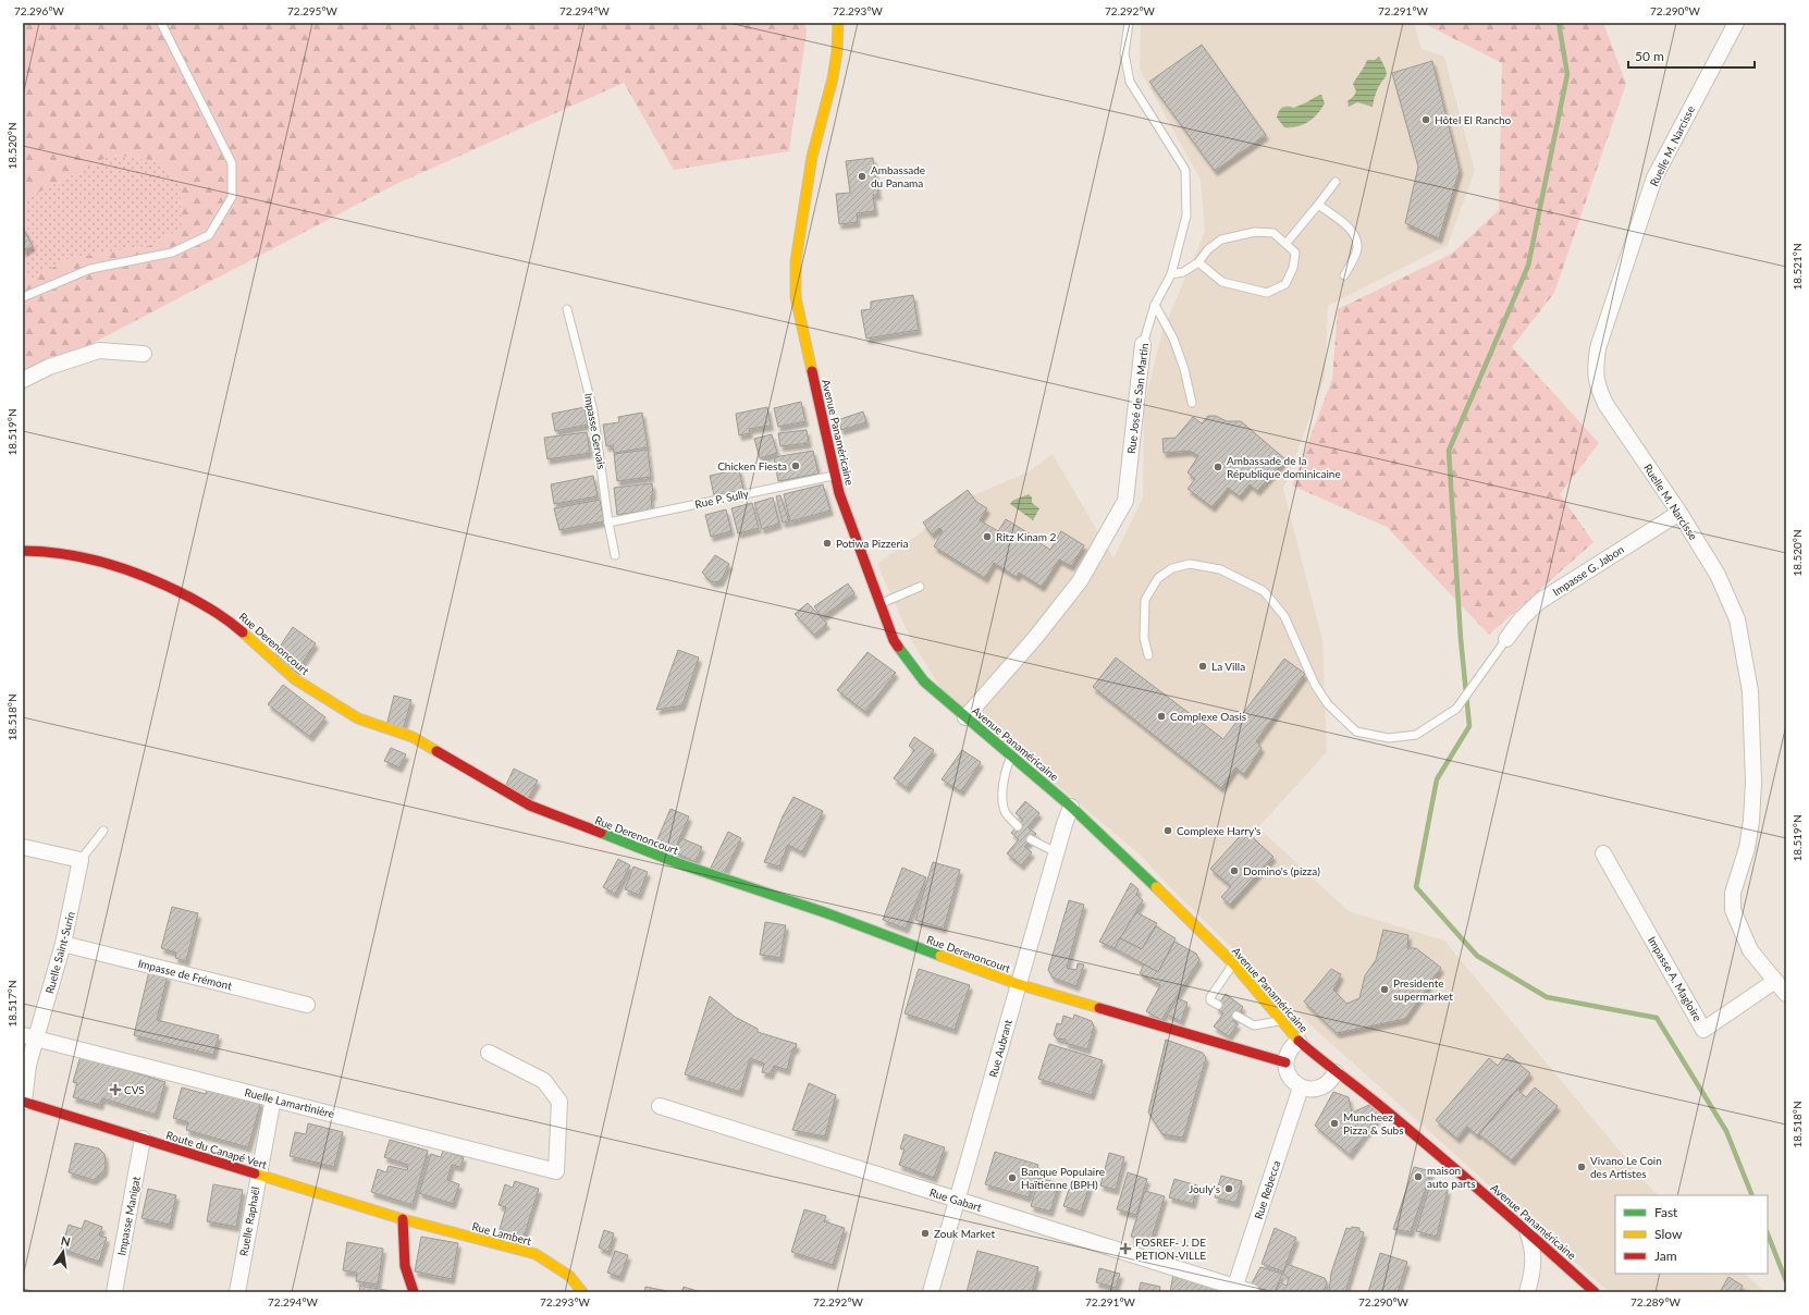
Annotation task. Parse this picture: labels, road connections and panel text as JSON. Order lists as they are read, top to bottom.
{
  "streets": {
    "street": [
      "Ruelle M. Narcisse",
      "Rue José de San Martin",
      "Avenue Panaméricaine",
      "Impasse G. Jabon",
      "Rue Derenoncourt",
      "Ruelle Saint-Surin",
      "Impasse de Frémont",
      "Impasse A. Magloire",
      "Rue Aubrant",
      "Ruelle Lamartinière",
      "Route du Canapé Vert",
      "Rue Rebecca",
      "Rue Gabart",
      "Impasse Manigat",
      "Ruelle Raphaël",
      "Rue Lambert"
    ],
    "lane": ["Impasse Gervais", "Rue P. Sully"]
  },
  "crossings": [
    ["Ruelle M. Narcisse", "Impasse G. Jabon"],
    ["Ruelle M. Narcisse", "Impasse A. Magloire"],
    ["Rue José de San Martin", "Avenue Panaméricaine"],
    ["Impasse Gervais", "Rue P. Sully"],
    ["Avenue Panaméricaine", "Rue P. Sully"],
    ["Avenue Panaméricaine", "Rue Aubrant"],
    ["Rue Derenoncourt", "Rue Aubrant"],
    ["Ruelle Saint-Surin", "Impasse de Frémont"],
    ["Ruelle Saint-Surin", "Ruelle Lamartinière"],
    ["Ruelle Saint-Surin", "Route du Canapé Vert"],
    ["Rue Aubrant", "Rue Gabart"],
    ["Ruelle Lamartinière", "Ruelle Raphaël"],
    ["Route du Canapé Vert", "Impasse Manigat"],
    ["Route du Canapé Vert", "Ruelle Raphaël"],
    ["Route du Canapé Vert", "Rue Lambert"],
    ["Rue Rebecca", "Rue Gabart"]
  ],
  "places": {
    "other": [
      "Hôtel El Rancho",
      "Ambassade du Panama",
      "Chicken Fiesta",
      "Ambassade de la République dominicaine",
      "Ritz Kinam 2",
      "Potiwa Pizzeria",
      "La Villa",
      "Complexe Oasis",
      "Complexe Harry's",
      "Domino's (pizza)",
      "Presidente supermarket",
      "Muncheez Pizza & Subs",
      "Vivano Le Coin des Artistes",
      "maison auto parts",
      "Banque Populaire Haïtienne (BPH)",
      "Jouly's",
      "Zouk Market"
    ],
    "health": ["CVS", "FOSREF- J. DE PETION-VILLE"]
  },
  "legend": ["Fast", "Slow", "Jam"],
  "scale_bar": "50 m",
  "north": "top",
  "coordinates": [
    "72.296°W",
    "72.295°W",
    "72.294°W",
    "72.293°W",
    "72.292°W",
    "72.291°W",
    "72.290°W",
    "18.520°N",
    "18.521°N",
    "18.519°N",
    "18.518°N",
    "18.517°N",
    "72.289°W"
  ]
}
